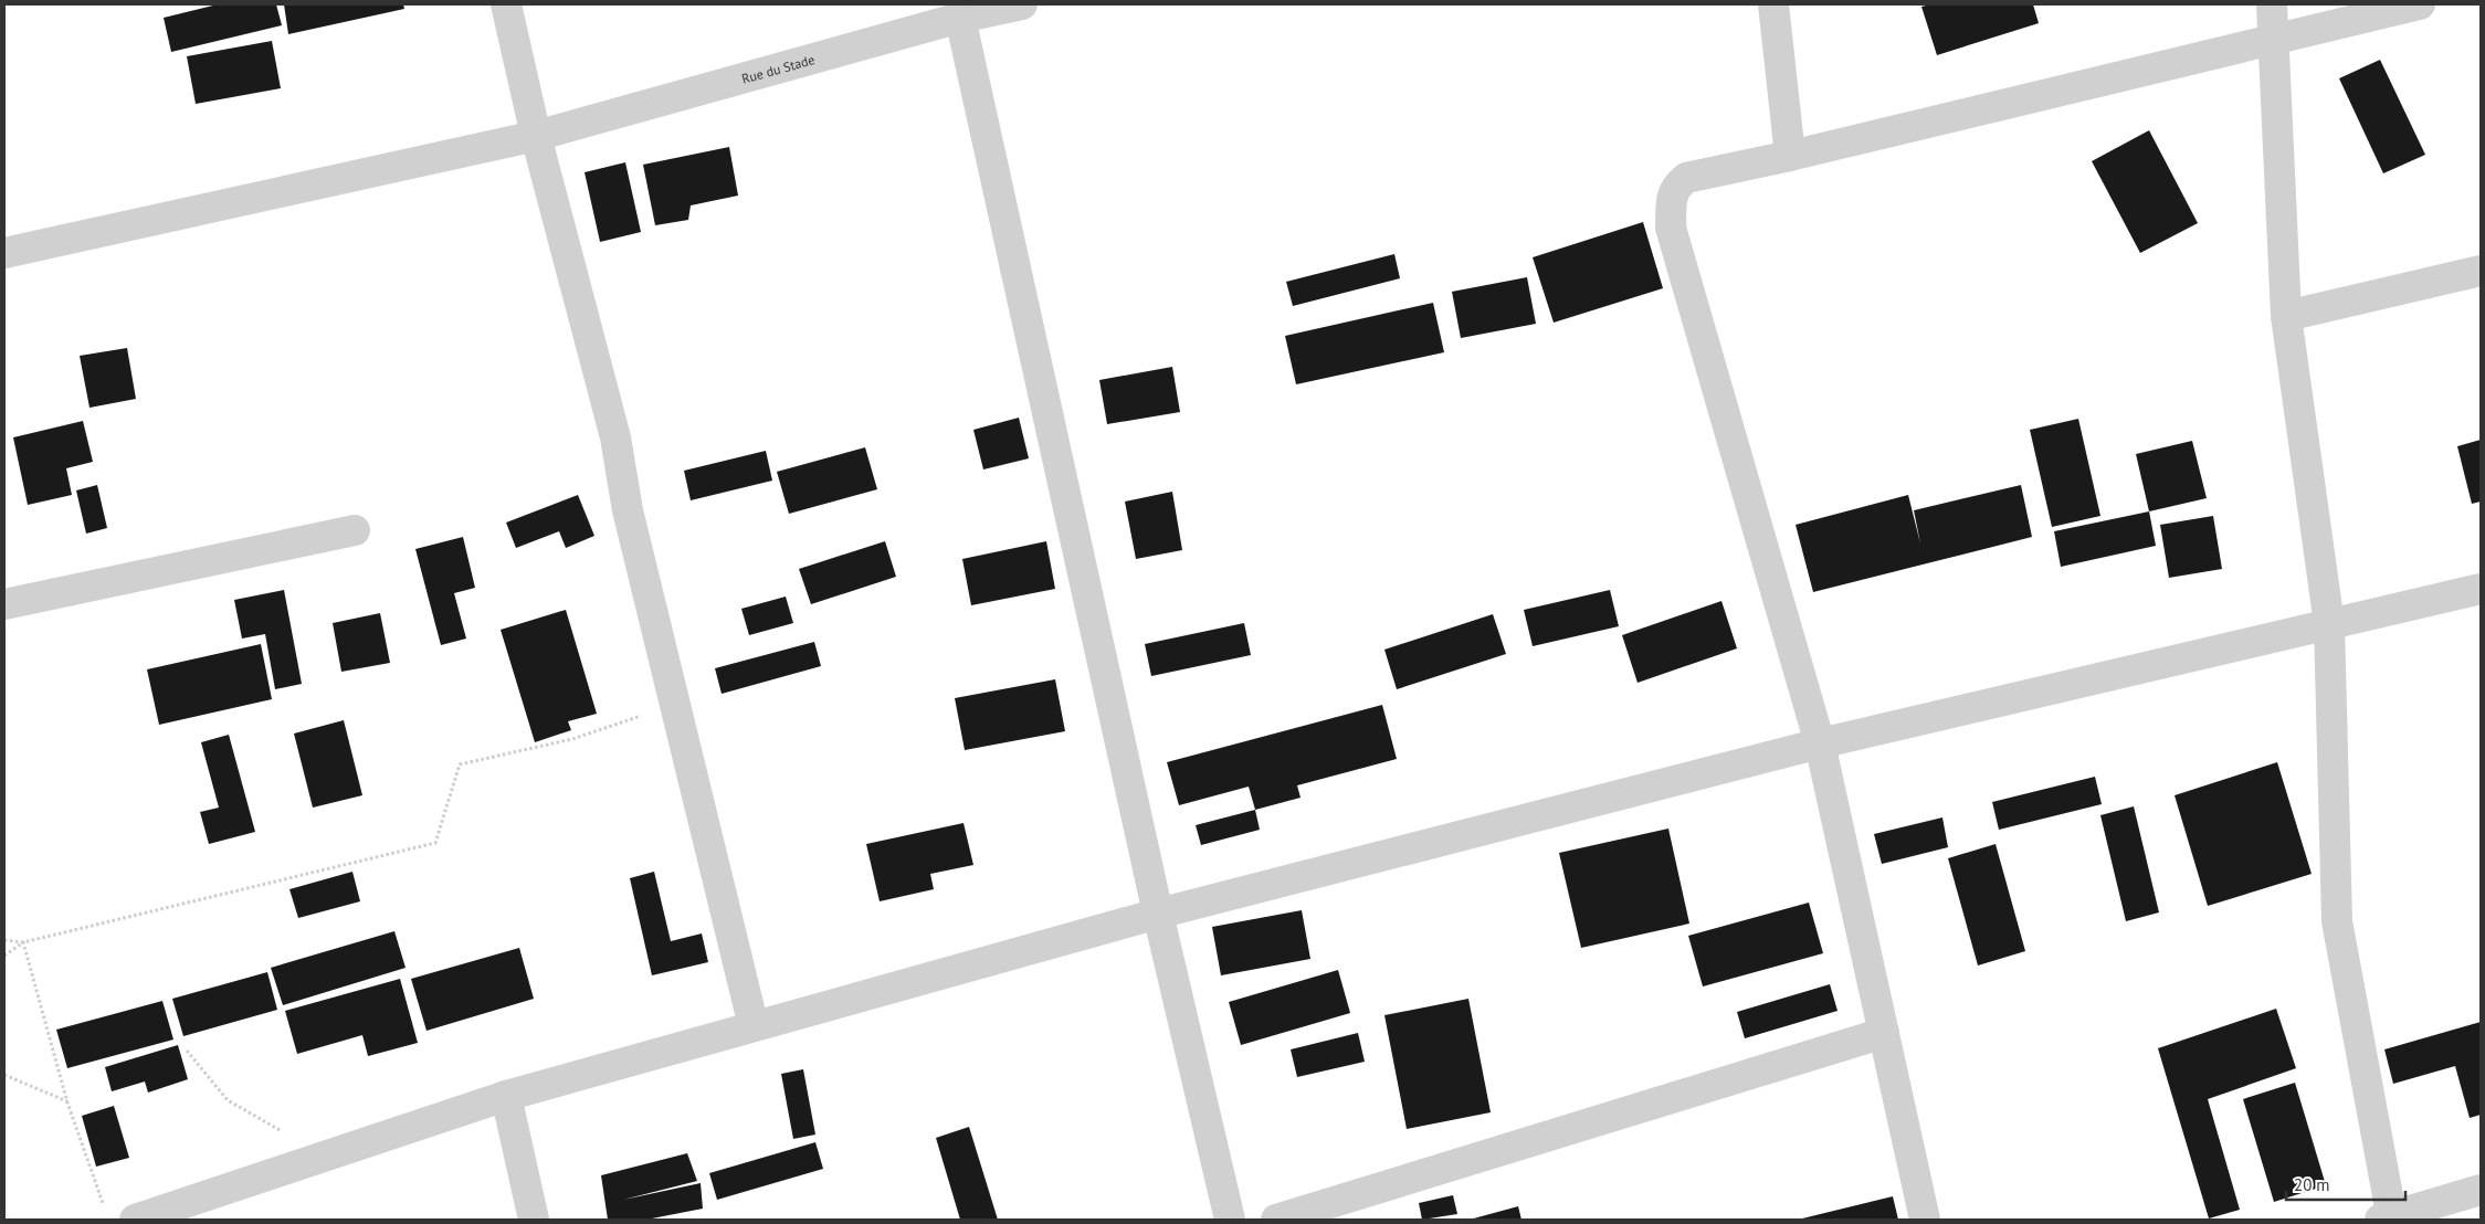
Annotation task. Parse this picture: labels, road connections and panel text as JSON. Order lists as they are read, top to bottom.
{
  "streets": {
    "street": ["Rue du Stade"]
  },
  "scale_bar": "20 m"
}
